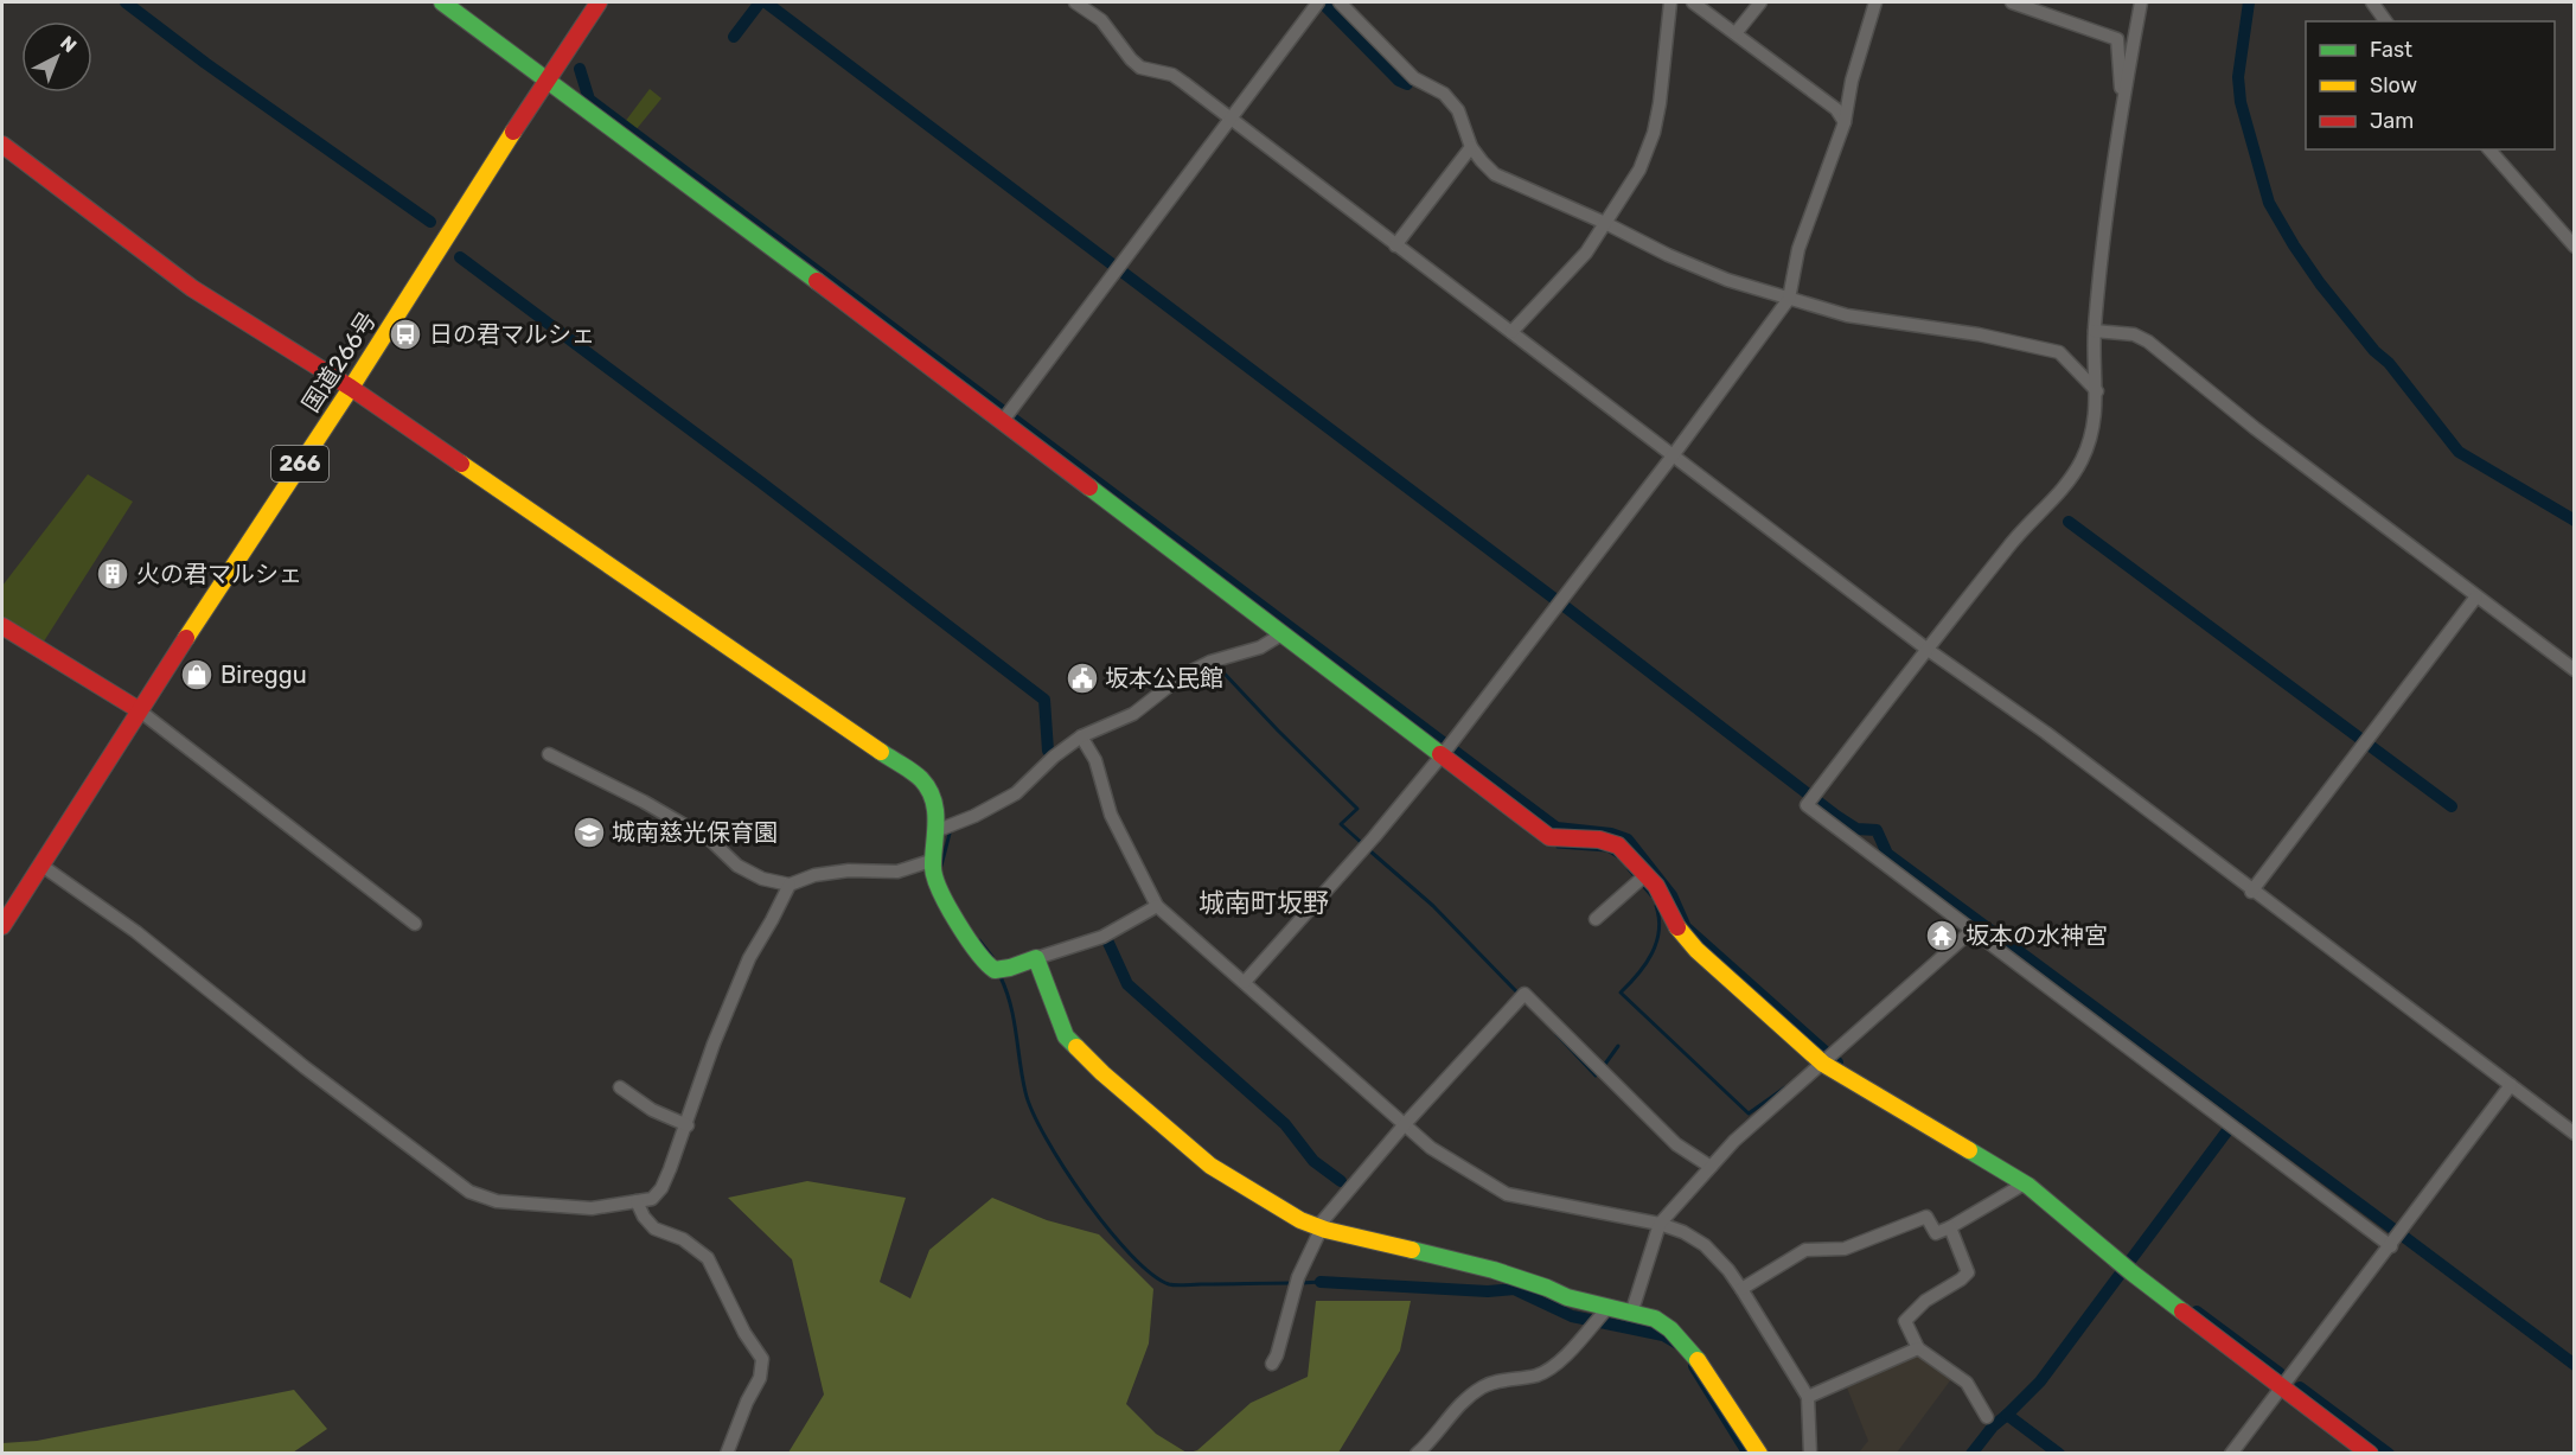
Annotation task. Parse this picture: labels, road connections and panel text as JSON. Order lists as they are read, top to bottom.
{
  "streets": {
    "main road": ["国道266号", "266"]
  },
  "districts": ["城南町坂野"],
  "places": {
    "bus stop": ["日の君マルシェ"],
    "building": ["火の君マルシェ"],
    "shop": ["Bireggu"],
    "public building": ["坂本公民館"],
    "school or university": ["城南慈光保育園"],
    "temple": ["坂本の水神宮"]
  },
  "legend": ["Fast", "Slow", "Jam"],
  "north": "top right"
}
